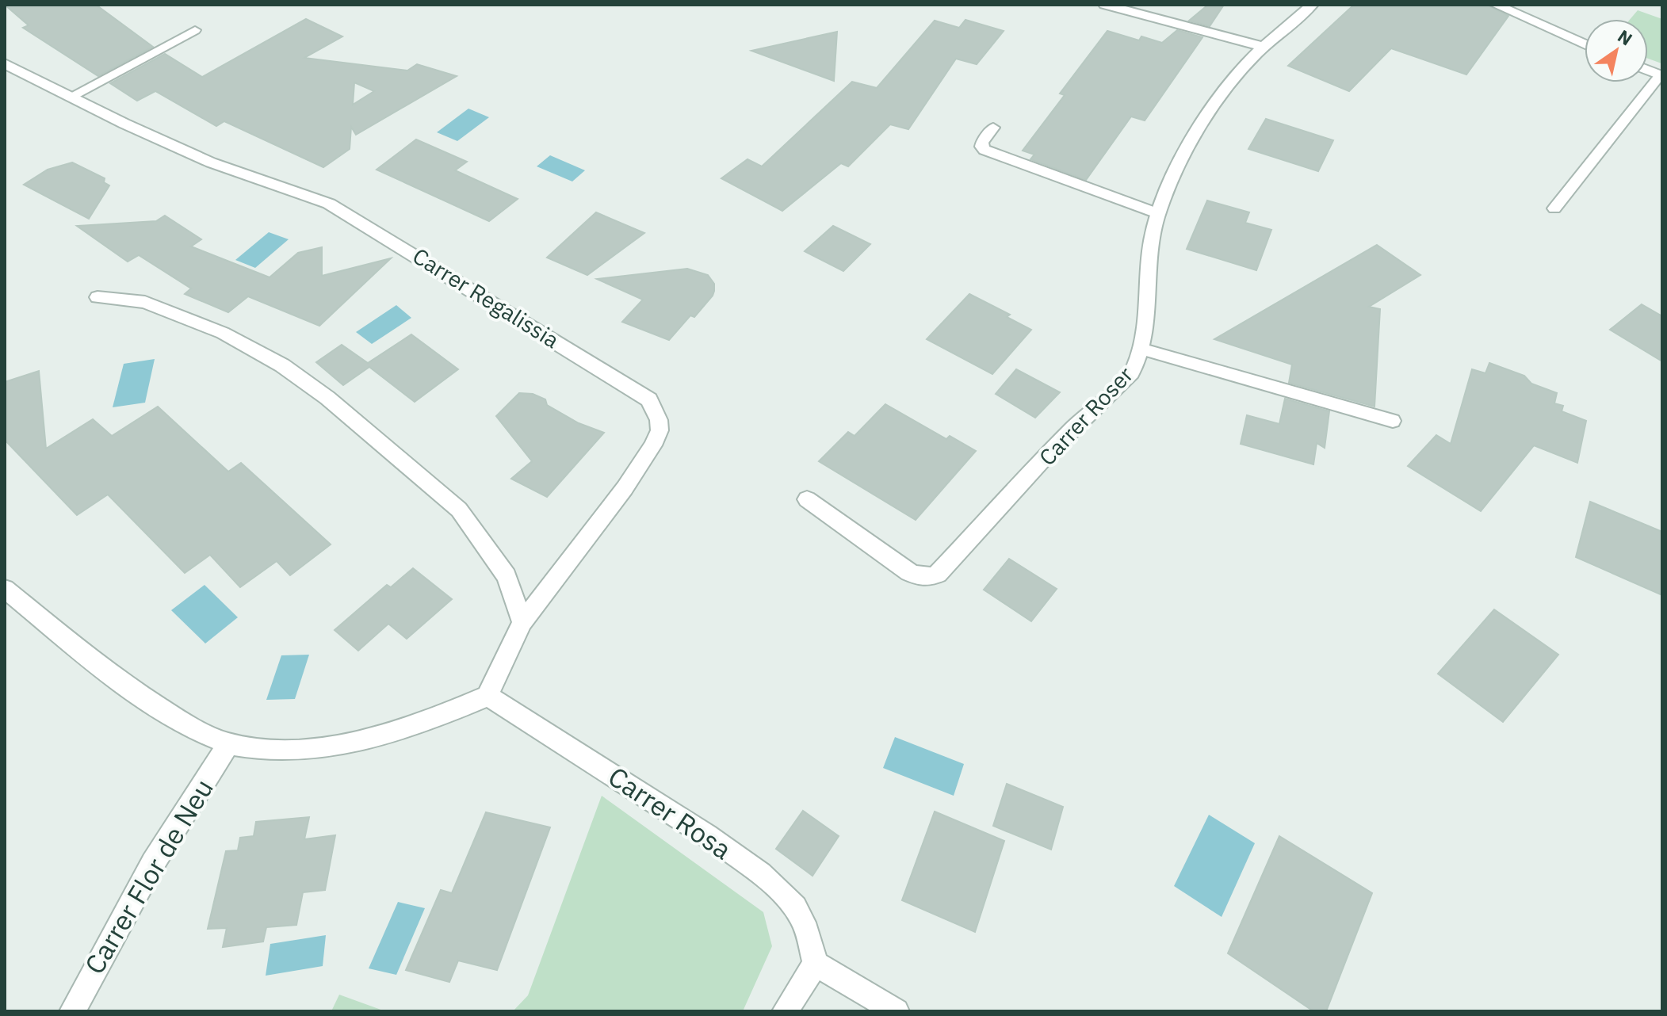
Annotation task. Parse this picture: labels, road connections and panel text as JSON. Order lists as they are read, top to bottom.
{
  "streets": {
    "street": [
      "Carrer Regalissia",
      "Carrer Roser",
      "Carrer Rosa",
      "Carrer Flor de Neu"
    ]
  },
  "crossings": [
    ["Carrer Regalissia", "Carrer Rosa"]
  ],
  "north": "top right"
}
